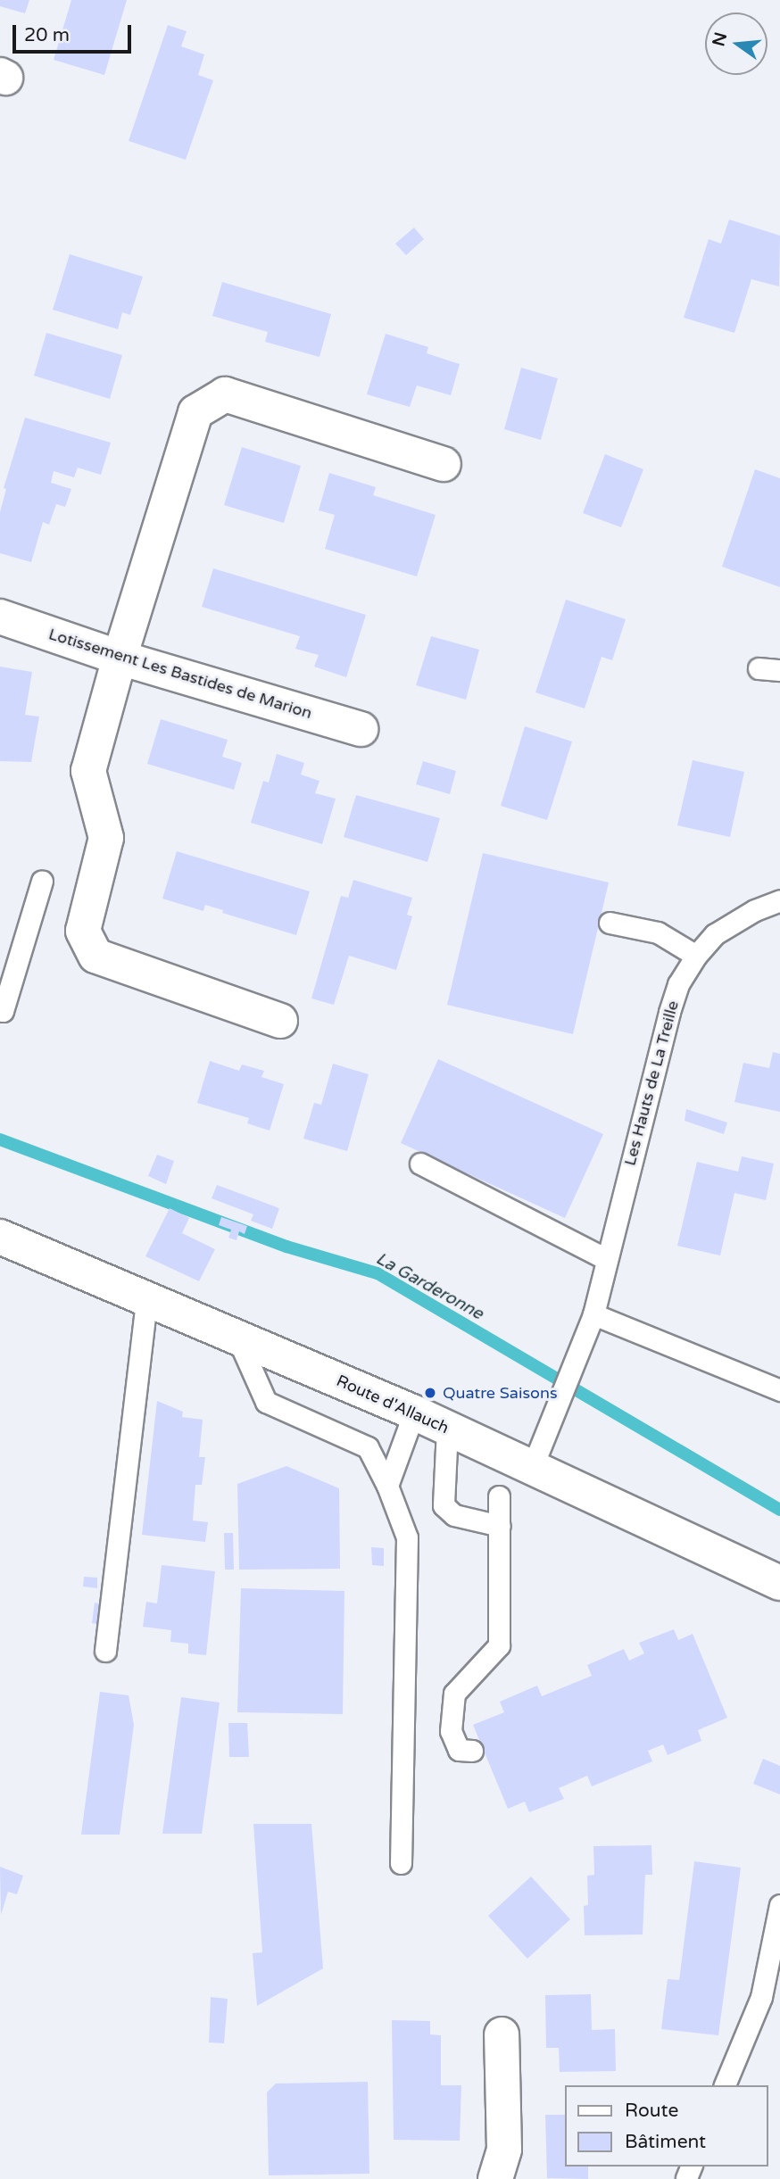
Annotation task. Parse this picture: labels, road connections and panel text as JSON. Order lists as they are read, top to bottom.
{
  "streets": {
    "street": ["Lotissement Les Bastides de Marion", "Route d'Allauch"],
    "lane": ["Les Hauts de La Treille"]
  },
  "crossings": [
    ["Les Hauts de La Treille", "Route d'Allauch"]
  ],
  "water": ["La Garderonne"],
  "places": ["Quatre Saisons"],
  "legend": ["Route", "Bâtiment"],
  "scale_bar": "20 m",
  "north": "left"
}
